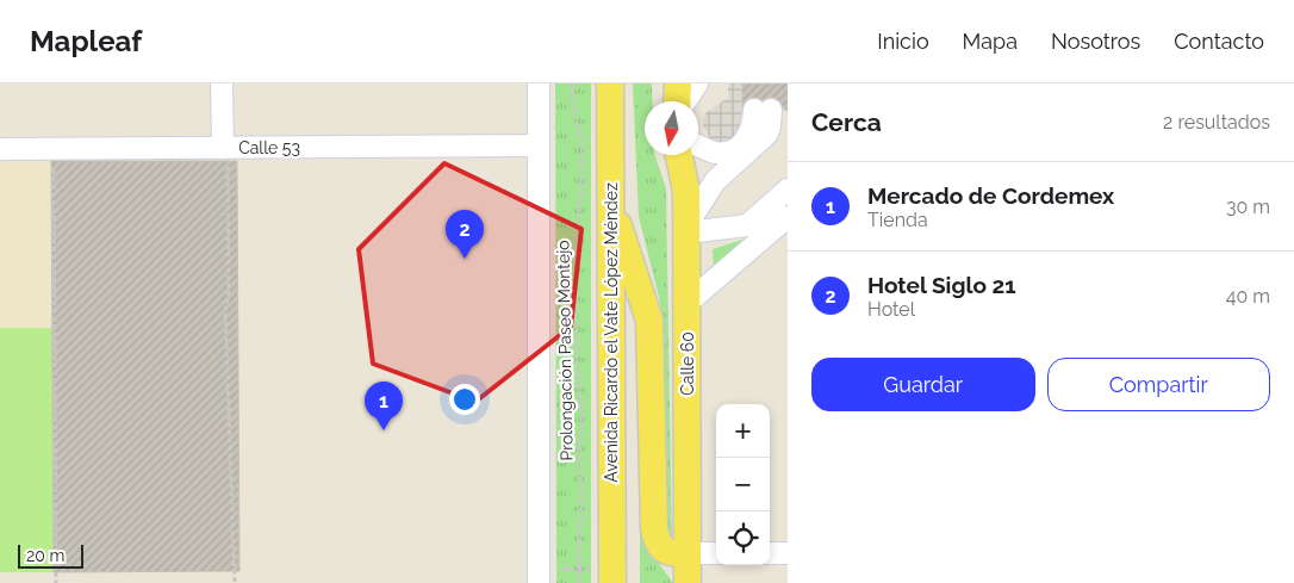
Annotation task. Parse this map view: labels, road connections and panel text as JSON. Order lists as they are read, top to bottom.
{
  "streets": {
    "main road": ["Avenida Ricardo el Vate López Méndez", "Calle 60"],
    "street": ["Calle 53"],
    "path": ["Prolongación Paseo Montejo"]
  },
  "scale_bar": "20 m",
  "north": "bottom",
  "page": {
    "header": "Mapleaf",
    "nav": [
      "Inicio",
      "Mapa",
      "Nosotros",
      "Contacto"
    ],
    "heading": ["Cerca", "2 resultados"],
    "list": [
      {
        "mark": "1",
        "name": "Mercado de Cordemex",
        "note": "Tienda",
        "value": "30 m"
      },
      {
        "mark": "2",
        "name": "Hotel Siglo 21",
        "note": "Hotel",
        "value": "40 m"
      }
    ],
    "pins": ["2", "1"],
    "buttons": ["Guardar", "Compartir"],
    "map_buttons": ["+", "−"],
    "scale": "20 m"
  }
}
